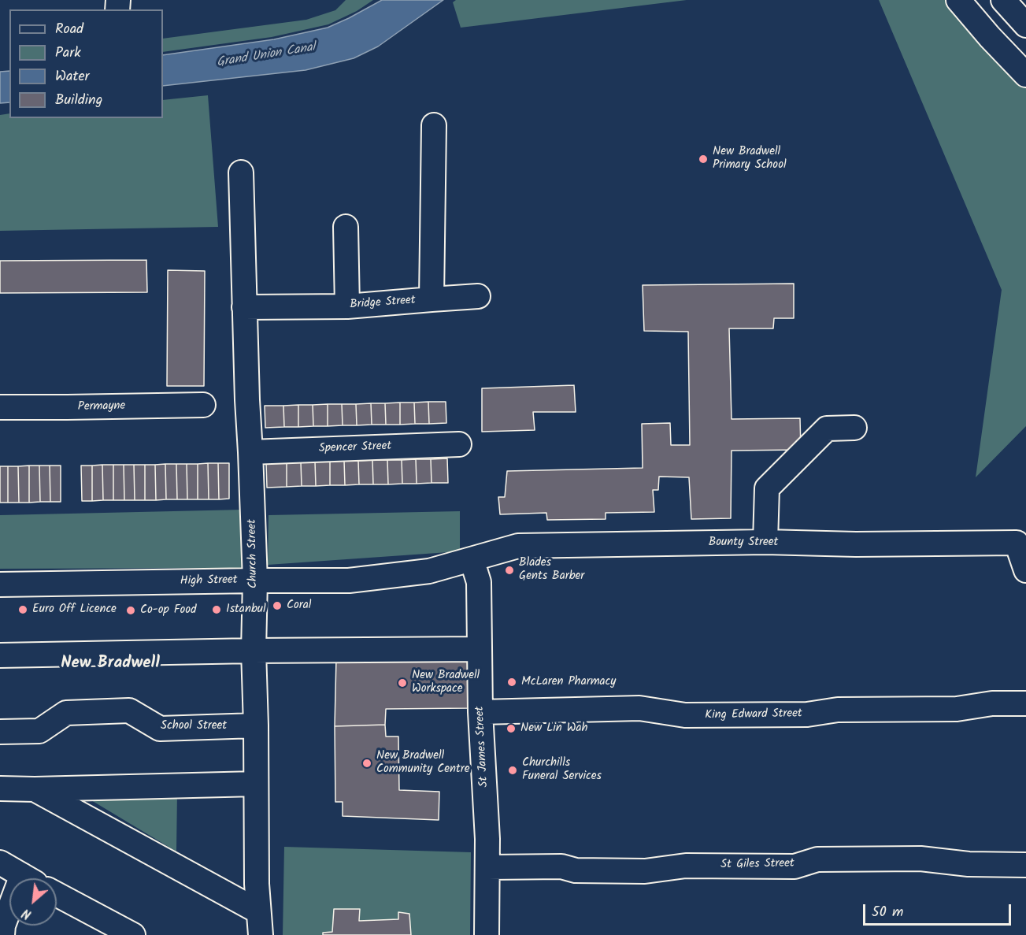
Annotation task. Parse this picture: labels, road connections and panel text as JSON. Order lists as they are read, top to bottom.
{
  "streets": {
    "street": [
      "Bridge Street",
      "Permayne",
      "Spencer Street",
      "Bounty Street",
      "Church Street",
      "High Street",
      "King Edward Street",
      "School Street",
      "St James Street",
      "St Giles Street"
    ]
  },
  "crossings": [
    ["Bridge Street", "Church Street"],
    ["Spencer Street", "Church Street"],
    ["Bounty Street", "High Street"],
    ["Bounty Street", "St James Street"],
    ["Church Street", "High Street"],
    ["Church Street", "School Street"],
    ["High Street", "St James Street"],
    ["King Edward Street", "St James Street"],
    ["St James Street", "St Giles Street"]
  ],
  "districts": ["New Bradwell"],
  "water": ["Grand Union Canal"],
  "places": [
    "New Bradwell Primary School",
    "Blades Gents Barber",
    "Coral",
    "Euro Off Licence",
    "Istanbul",
    "Co-op Food",
    "McLaren Pharmacy",
    "New Bradwell Workspace",
    "New Lin Wah",
    "New Bradwell Community Centre",
    "Churchills Funeral Services"
  ],
  "legend": [
    "Road",
    "Park",
    "Water",
    "Building"
  ],
  "scale_bar": "50 m",
  "north": "bottom left"
}
